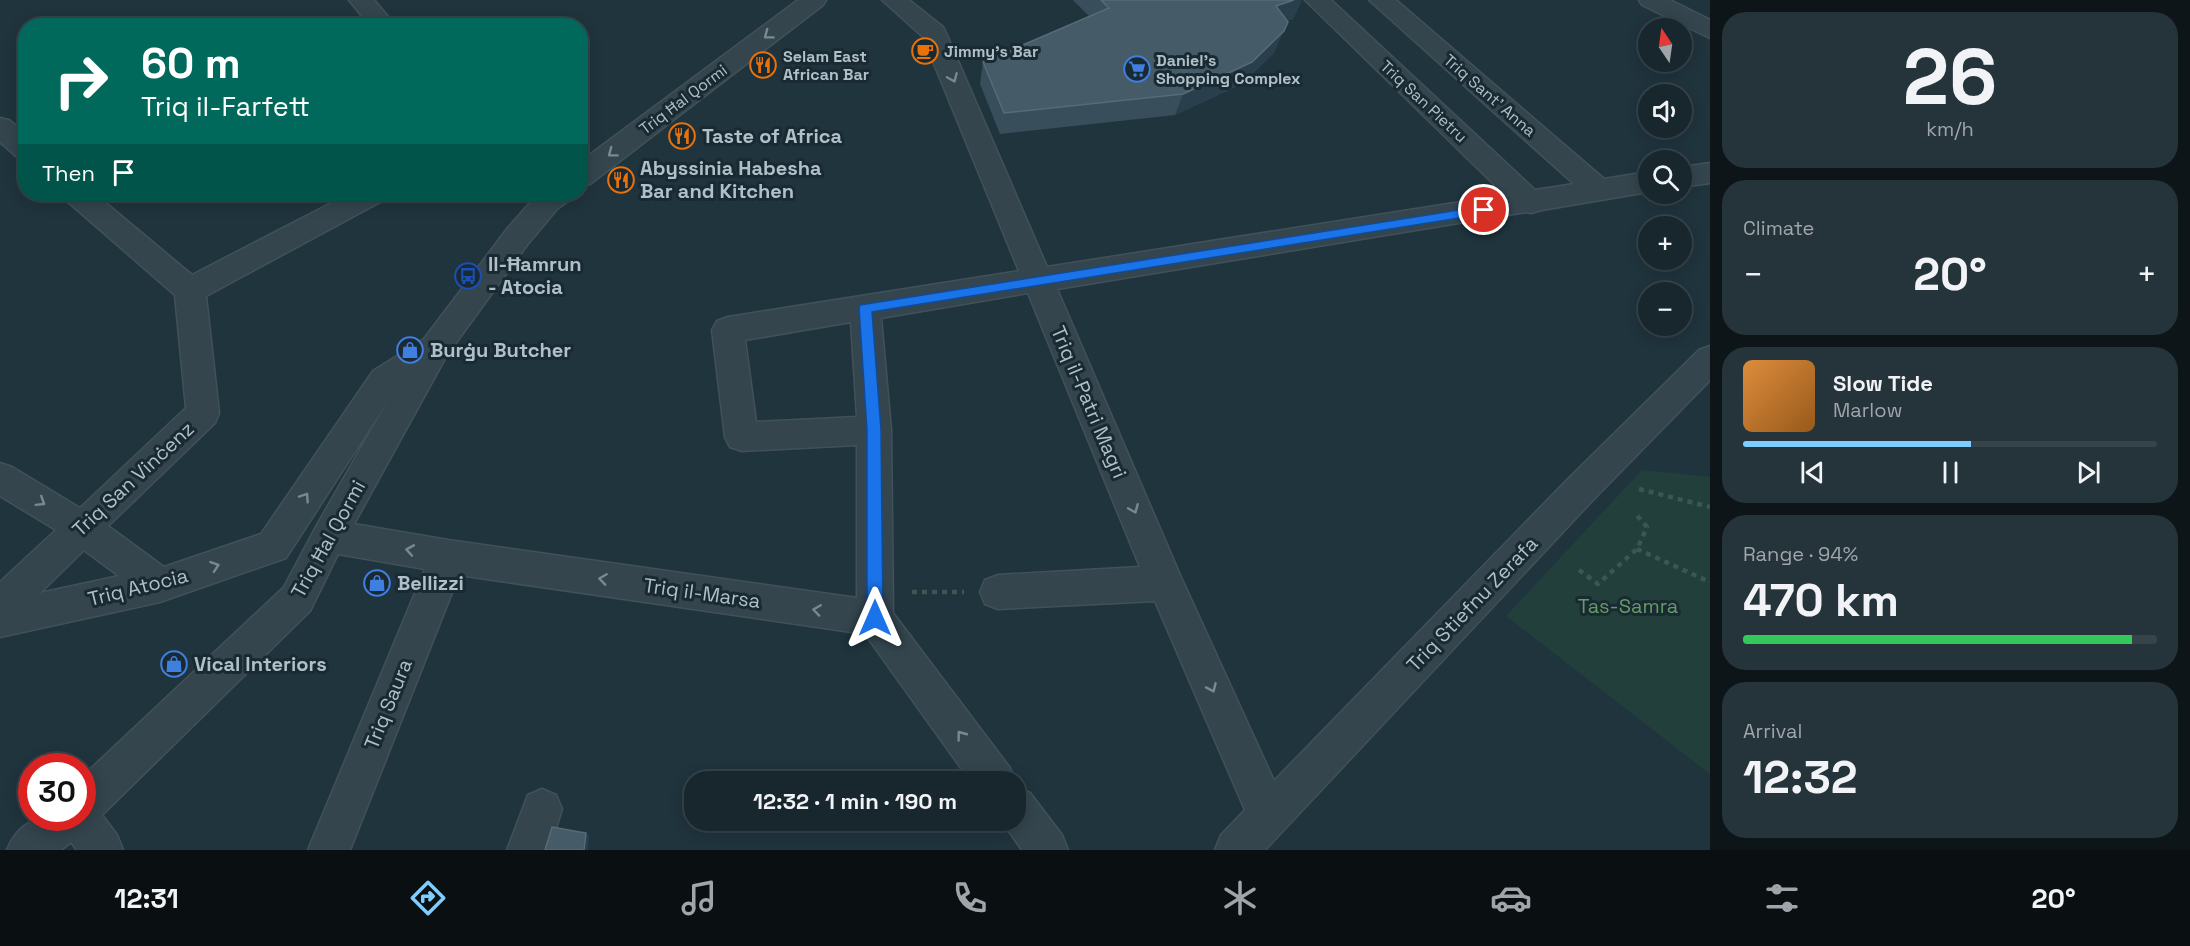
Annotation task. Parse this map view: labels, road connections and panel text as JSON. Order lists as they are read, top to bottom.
{
  "streets": {
    "street": [
      "Triq Sant' Anna",
      "Triq Ħal Qormi",
      "Triq San Pietru",
      "Triq il-Patri Magri",
      "Triq San Vinċenz",
      "Triq Atocia",
      "Triq il-Marsa",
      "Triq Stiefnu Zerafa",
      "Triq Saura"
    ]
  },
  "crossings": [
    ["Triq Ħal Qormi", "Triq Atocia"],
    ["Triq Ħal Qormi", "Triq il-Marsa"],
    ["Triq il-Patri Magri", "Triq Stiefnu Zerafa"],
    ["Triq il-Marsa", "Triq Saura"]
  ],
  "one_way": ["Triq Atocia", "Triq il-Marsa"],
  "parks": ["Tas-Samra"],
  "places": {
    "cafe": ["Jimmy’s Bar"],
    "restaurant": ["Selam East African Bar", "Taste of Africa", "Abyssinia Habesha Bar and Kitchen"],
    "supermarket": ["Daniel's Shopping Complex"],
    "bus stop": ["Il-Ħamrun - Atocia"],
    "shop": ["Burġu Butcher", "Bellizzi", "Vical Interiors"]
  },
  "north": "top",
  "page": {
    "tile": [
      ["26", "km/h"],
      "Climate",
      ["Range · 94%", "470 km"],
      ["Arrival", "12:32"]
    ],
    "map_buttons": ["+", "−"],
    "turn": ["60 m", "Triq il-Farfett"],
    "then": "Then",
    "heat": ["−", "20°", "+"],
    "song": ["Slow Tide", "Marlow"],
    "limit": "30",
    "trip": "12:32 · 1 min · 190 m",
    "tabs": ["12:31", "20°"]
  }
}
